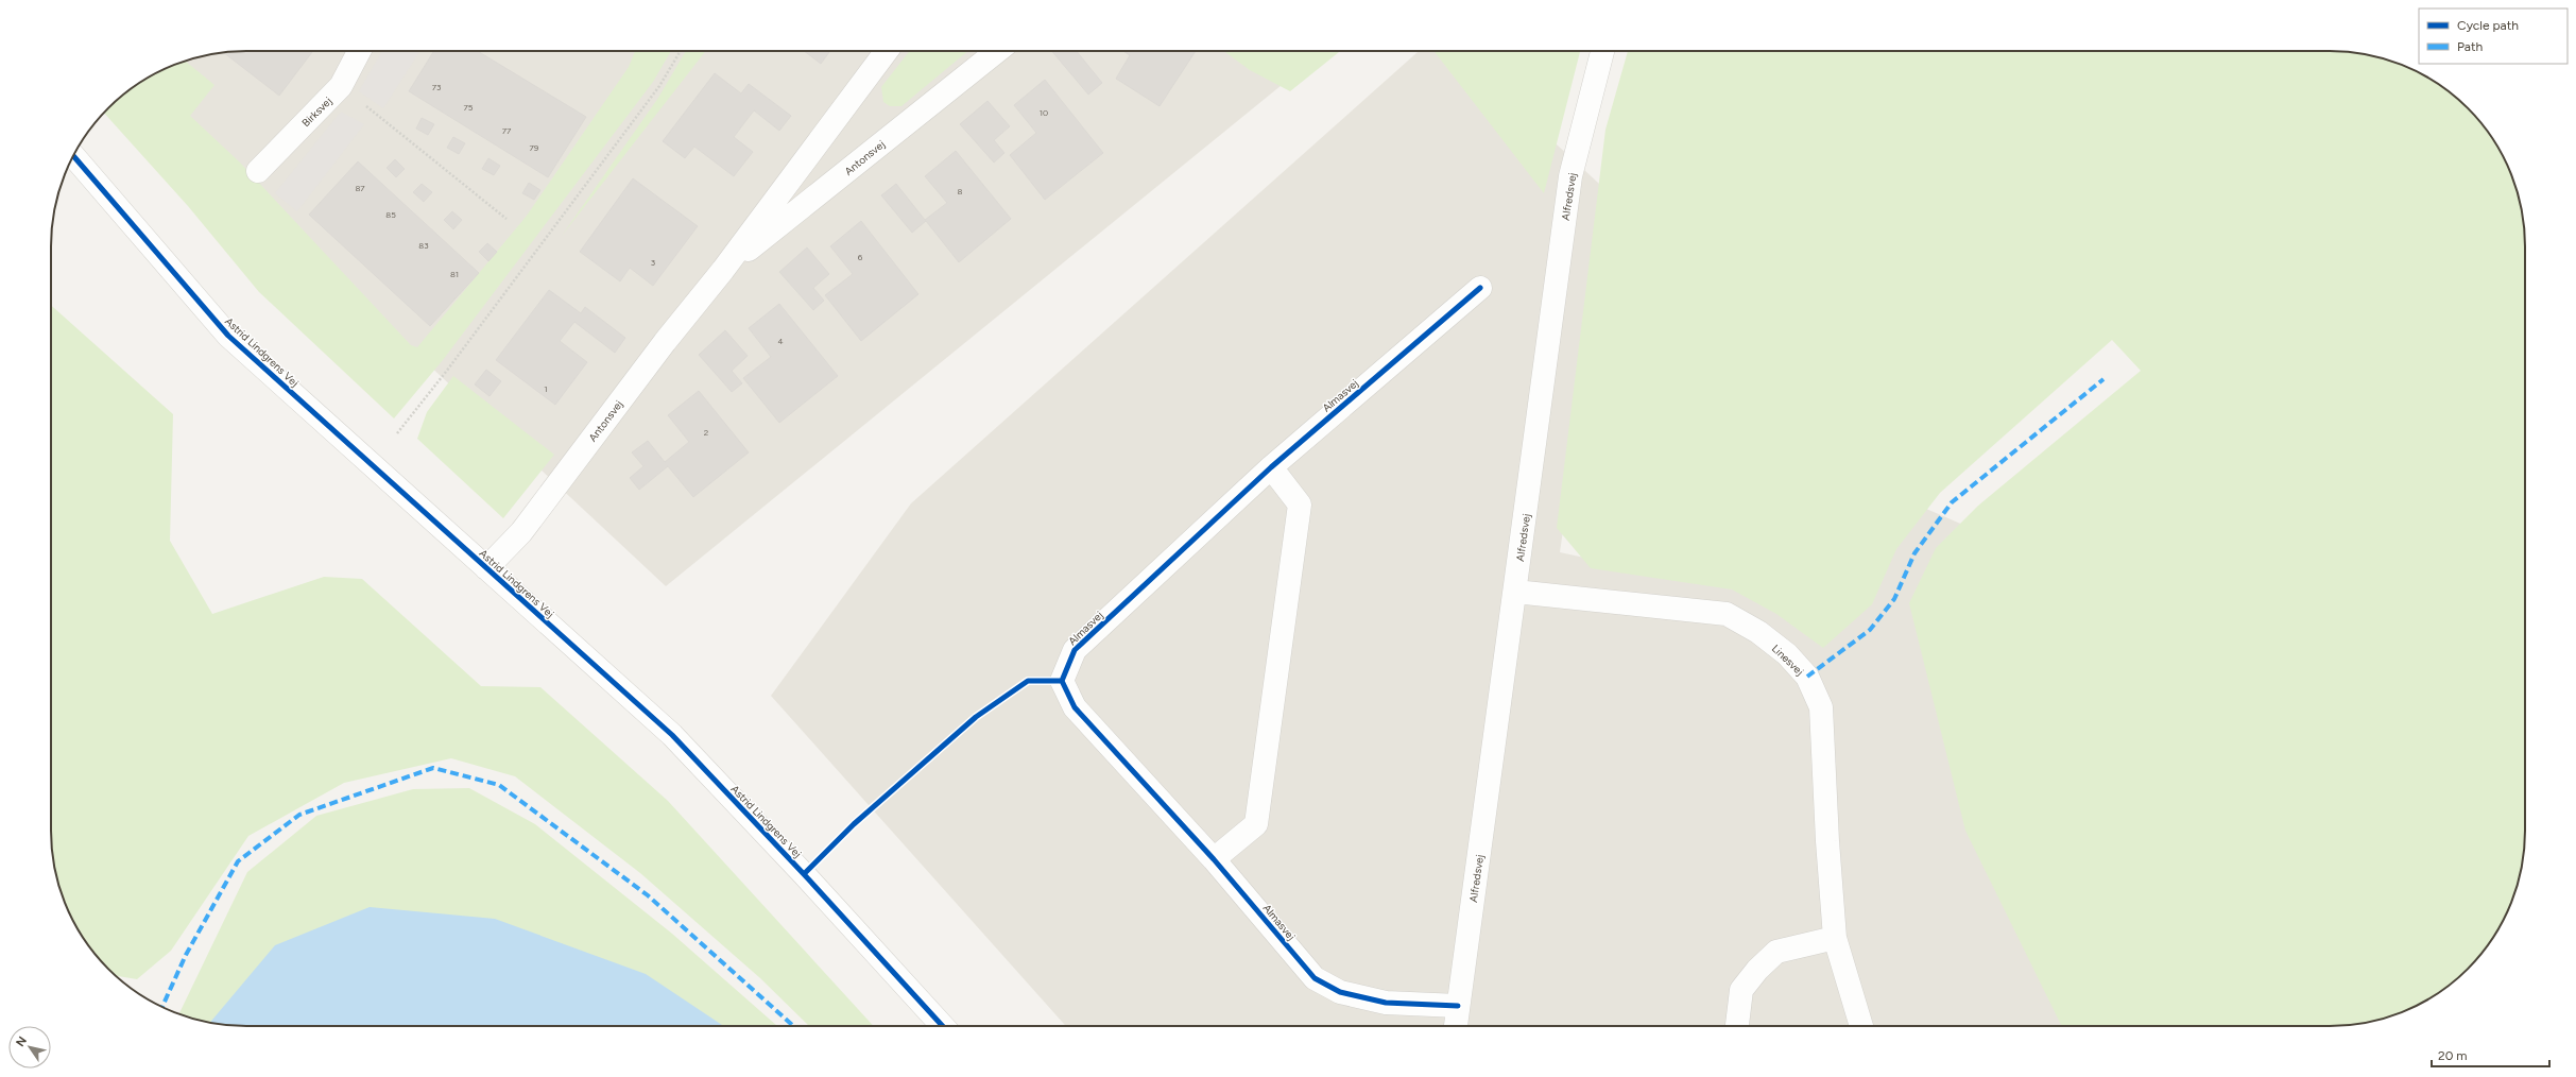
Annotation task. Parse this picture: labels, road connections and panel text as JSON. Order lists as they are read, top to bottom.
{
  "streets": {
    "street": [
      "Birksvej",
      "Antonsvej",
      "Alfredsvej",
      "Astrid Lindgrens Vej",
      "Almasvej",
      "Linesvej"
    ]
  },
  "crossings": [
    ["Antonsvej", "Astrid Lindgrens Vej"],
    ["Alfredsvej", "Almasvej"],
    ["Alfredsvej", "Linesvej"]
  ],
  "house_numbers": [
    "73",
    "75",
    "10",
    "77",
    "79",
    "87",
    "8",
    "85",
    "83",
    "6",
    "3",
    "81",
    "4",
    "1",
    "2"
  ],
  "legend": ["Cycle path", "Path"],
  "scale_bar": "20 m",
  "north": "top left"
}
